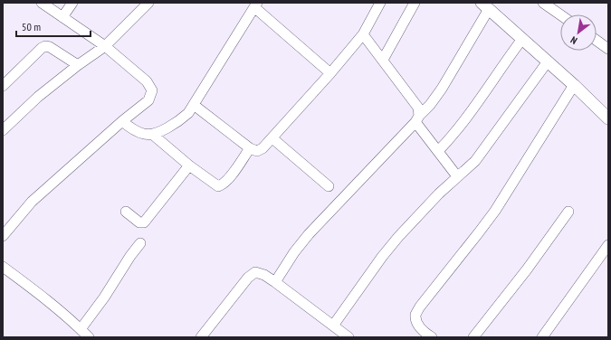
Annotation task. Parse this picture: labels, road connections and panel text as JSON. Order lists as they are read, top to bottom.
{
  "scale_bar": "50 m",
  "north": "bottom left"
}
